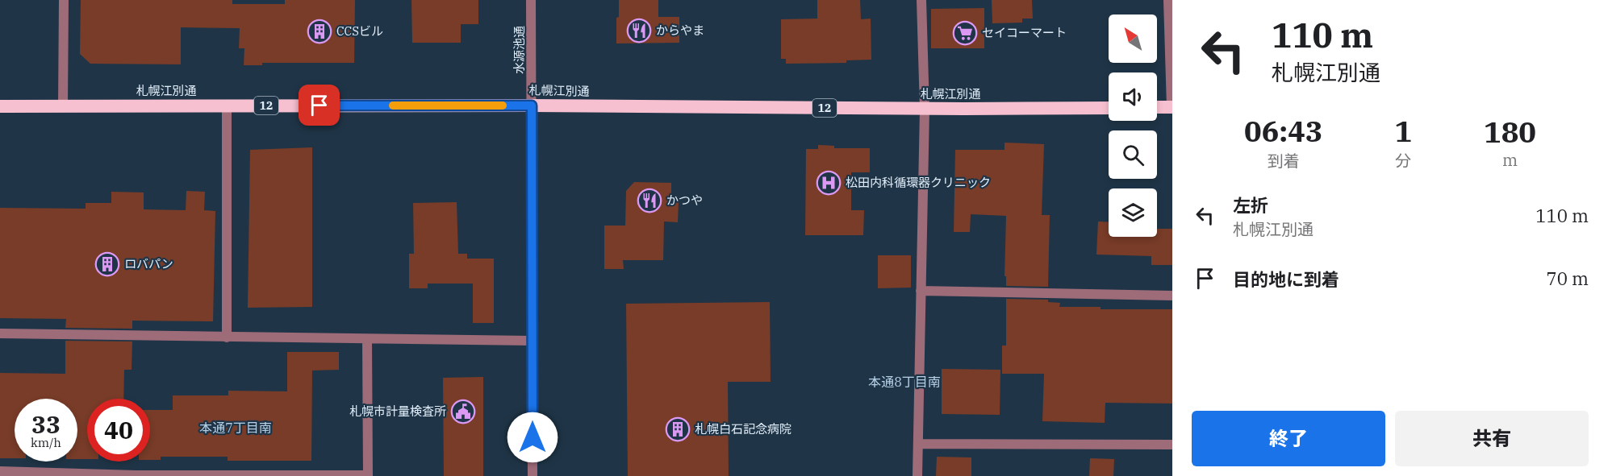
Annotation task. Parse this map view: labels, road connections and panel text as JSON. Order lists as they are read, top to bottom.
{
  "streets": {
    "highway": ["札幌江別通", "12"],
    "street": ["水源池通"]
  },
  "crossings": [
    ["水源池通", "札幌江別通"]
  ],
  "districts": ["本通8丁目南", "本通7丁目南"],
  "places": {
    "restaurant": ["からやま", "かつや"],
    "building": ["CCSビル", "ロバパン", "札幌白石記念病院"],
    "supermarket": ["セイコーマート"],
    "hospital": ["松田内科循環器クリニック"],
    "public building": ["札幌市計量検査所"]
  },
  "north": "top left",
  "page": {
    "turn": ["110 m", "札幌江別通"],
    "eta": [
      "06:43",
      "到着",
      "1",
      "分",
      "180",
      "m"
    ],
    "list": [
      {
        "name": "左折",
        "note": "札幌江別通",
        "value": "110 m"
      },
      {
        "name": "目的地に到着",
        "value": "70 m"
      }
    ],
    "speed": "33 km/h",
    "limit": "40",
    "buttons": ["終了", "共有"]
  }
}
